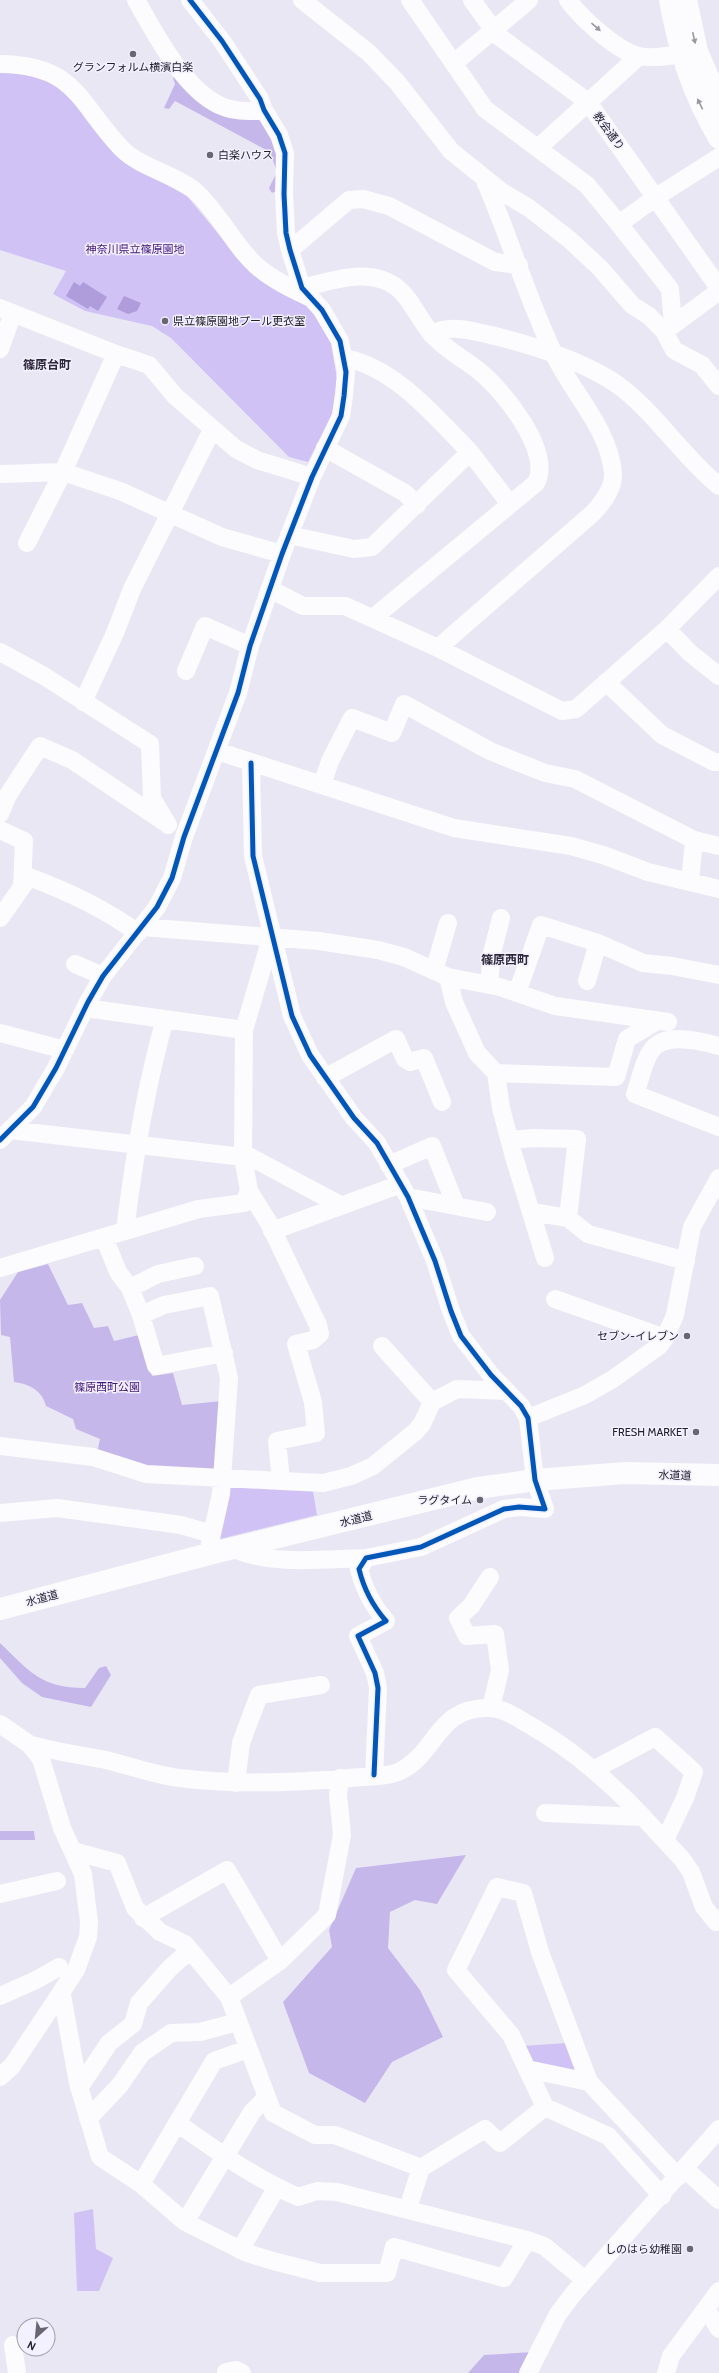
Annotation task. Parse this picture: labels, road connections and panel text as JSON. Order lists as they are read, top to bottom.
{
  "streets": {
    "main road": ["水道道"],
    "street": ["教会通り"]
  },
  "districts": ["篠原台町", "篠原西町"],
  "parks": ["神奈川県立篠原園地", "篠原西町公園"],
  "places": [
    "グランフォルム横濱白楽",
    "白楽ハウス",
    "県立篠原園地プール更衣室",
    "セブン-イレブン",
    "FRESH MARKET",
    "ラグタイム",
    "しのはら幼稚園"
  ],
  "north": "bottom left"
}
